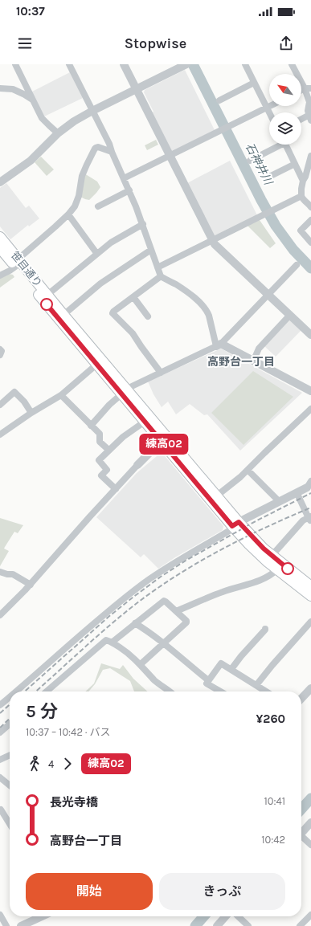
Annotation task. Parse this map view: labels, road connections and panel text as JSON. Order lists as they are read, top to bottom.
{
  "streets": {
    "main road": ["笹目通り"]
  },
  "districts": ["高野台一丁目"],
  "water": ["石神井川"],
  "lines": ["bus line 練高02"],
  "north": "top left",
  "page": {
    "status": "10:37",
    "header": "Stopwise",
    "on_map": "練高02",
    "heading": ["5 分", "10:37 – 10:42 · バス", "¥260"],
    "legs": ["4", "練高02"],
    "list": [
      {
        "name": "長光寺橋",
        "value": "10:41"
      },
      {
        "name": "高野台一丁目",
        "value": "10:42"
      }
    ],
    "buttons": ["開始", "きっぷ"]
  }
}
